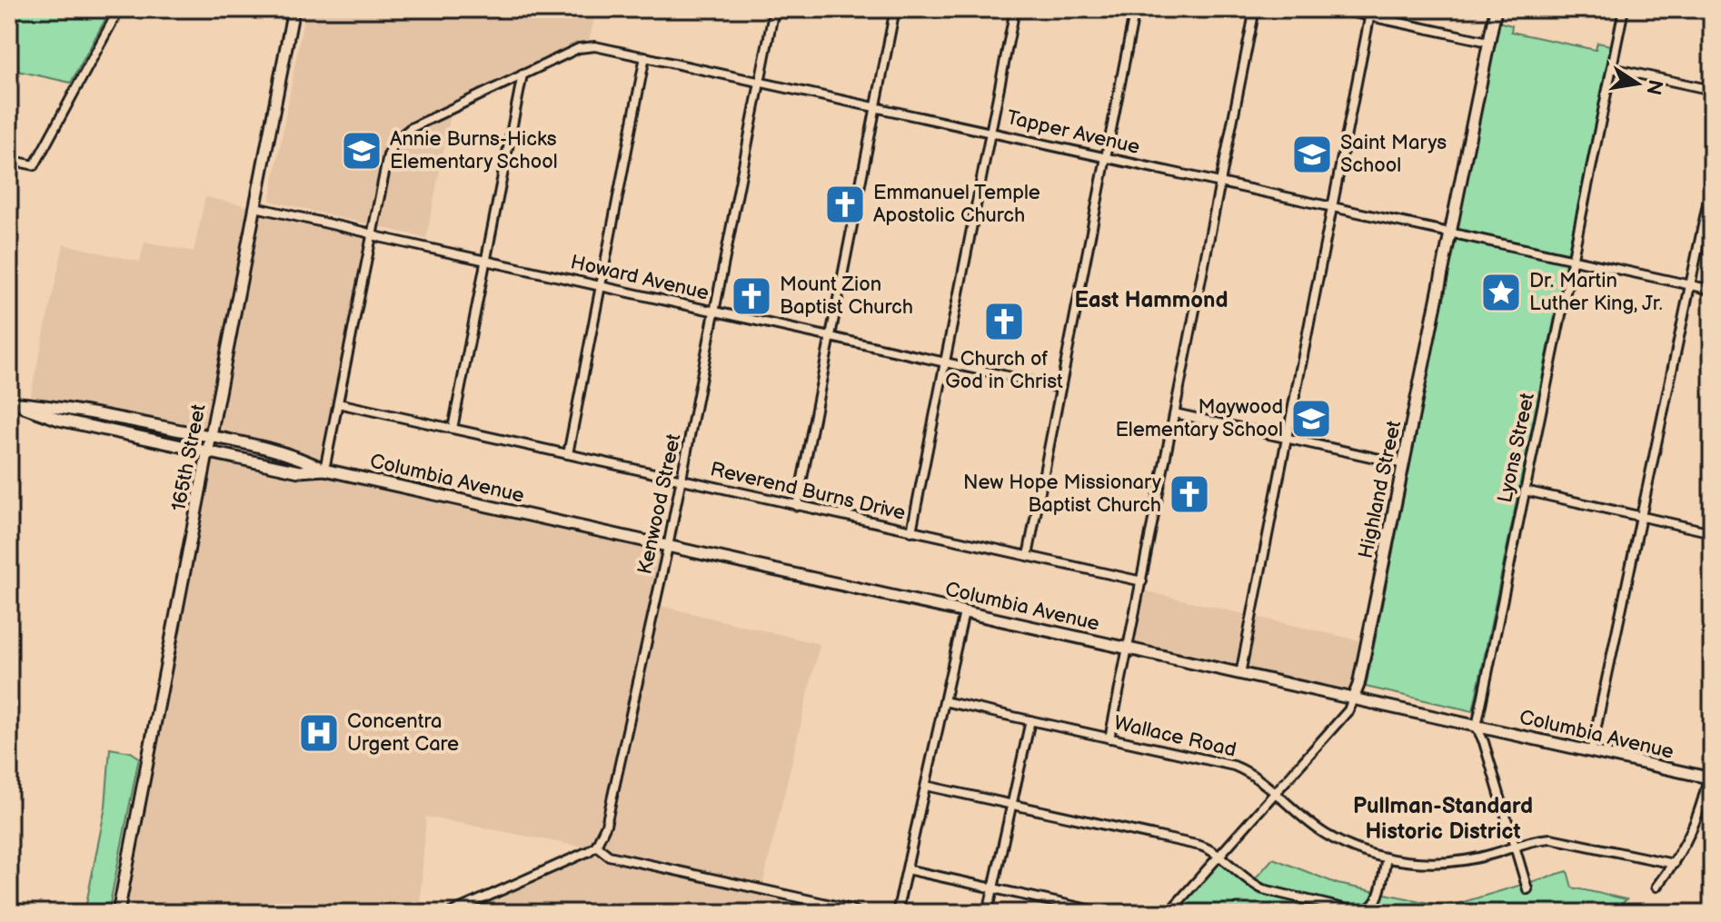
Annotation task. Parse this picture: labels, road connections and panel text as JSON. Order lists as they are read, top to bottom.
{
  "streets": {
    "street": [
      "Tapper Avenue",
      "Howard Avenue",
      "Lyons Street",
      "165th Street",
      "Columbia Avenue",
      "Highland Street",
      "Reverend Burns Drive",
      "Kenwood Street",
      "Wallace Road"
    ]
  },
  "crossings": [
    ["Tapper Avenue", "Howard Avenue"],
    ["Tapper Avenue", "Lyons Street"],
    ["Tapper Avenue", "Columbia Avenue"],
    ["Tapper Avenue", "Highland Street"],
    ["Tapper Avenue", "Reverend Burns Drive"],
    ["Tapper Avenue", "Kenwood Street"],
    ["Howard Avenue", "165th Street"],
    ["Howard Avenue", "Kenwood Street"],
    ["Lyons Street", "Columbia Avenue"],
    ["165th Street", "Columbia Avenue"],
    ["Columbia Avenue", "Highland Street"],
    ["Columbia Avenue", "Kenwood Street"],
    ["Highland Street", "Wallace Road"],
    ["Reverend Burns Drive", "Kenwood Street"]
  ],
  "districts": ["East Hammond", "Pullman-Standard Historic District"],
  "places": {
    "school or university": ["Annie Burns-Hicks Elementary School", "Saint Marys School", "Maywood Elementary School"],
    "church": [
      "Emmanuel Temple Apostolic Church",
      "Mount Zion Baptist Church",
      "Church of God in Christ",
      "New Hope Missionary Baptist Church"
    ],
    "place": ["Dr. Martin Luther King, Jr."],
    "hospital": ["Concentra Urgent Care"]
  },
  "north": "right"
}
